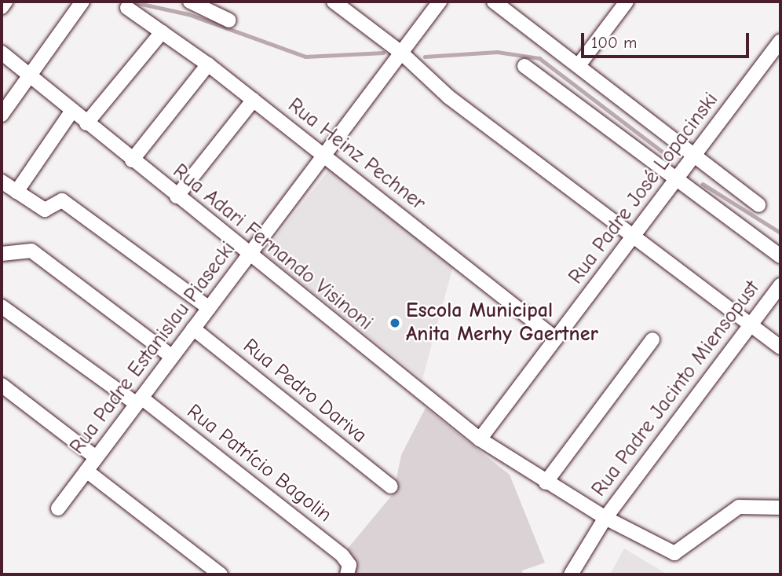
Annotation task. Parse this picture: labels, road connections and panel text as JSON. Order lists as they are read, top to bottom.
{
  "streets": {
    "street": [
      "Rua Heinz Pechner",
      "Rua Padre José Lopacinski",
      "Rua Adari Fernando Visinoni",
      "Rua Padre Estanislau Piasecki",
      "Rua Padre Jacinto Miensopust",
      "Rua Pedro Dariva",
      "Rua Patrício Bagolin"
    ]
  },
  "crossings": [
    ["Rua Heinz Pechner", "Rua Padre José Lopacinski"],
    ["Rua Heinz Pechner", "Rua Padre Estanislau Piasecki"],
    ["Rua Padre José Lopacinski", "Rua Adari Fernando Visinoni"],
    ["Rua Adari Fernando Visinoni", "Rua Padre Estanislau Piasecki"],
    ["Rua Adari Fernando Visinoni", "Rua Padre Jacinto Miensopust"],
    ["Rua Padre Estanislau Piasecki", "Rua Pedro Dariva"],
    ["Rua Padre Estanislau Piasecki", "Rua Patrício Bagolin"]
  ],
  "places": ["Escola Municipal Anita Merhy Gaertner"],
  "scale_bar": "100 m"
}
